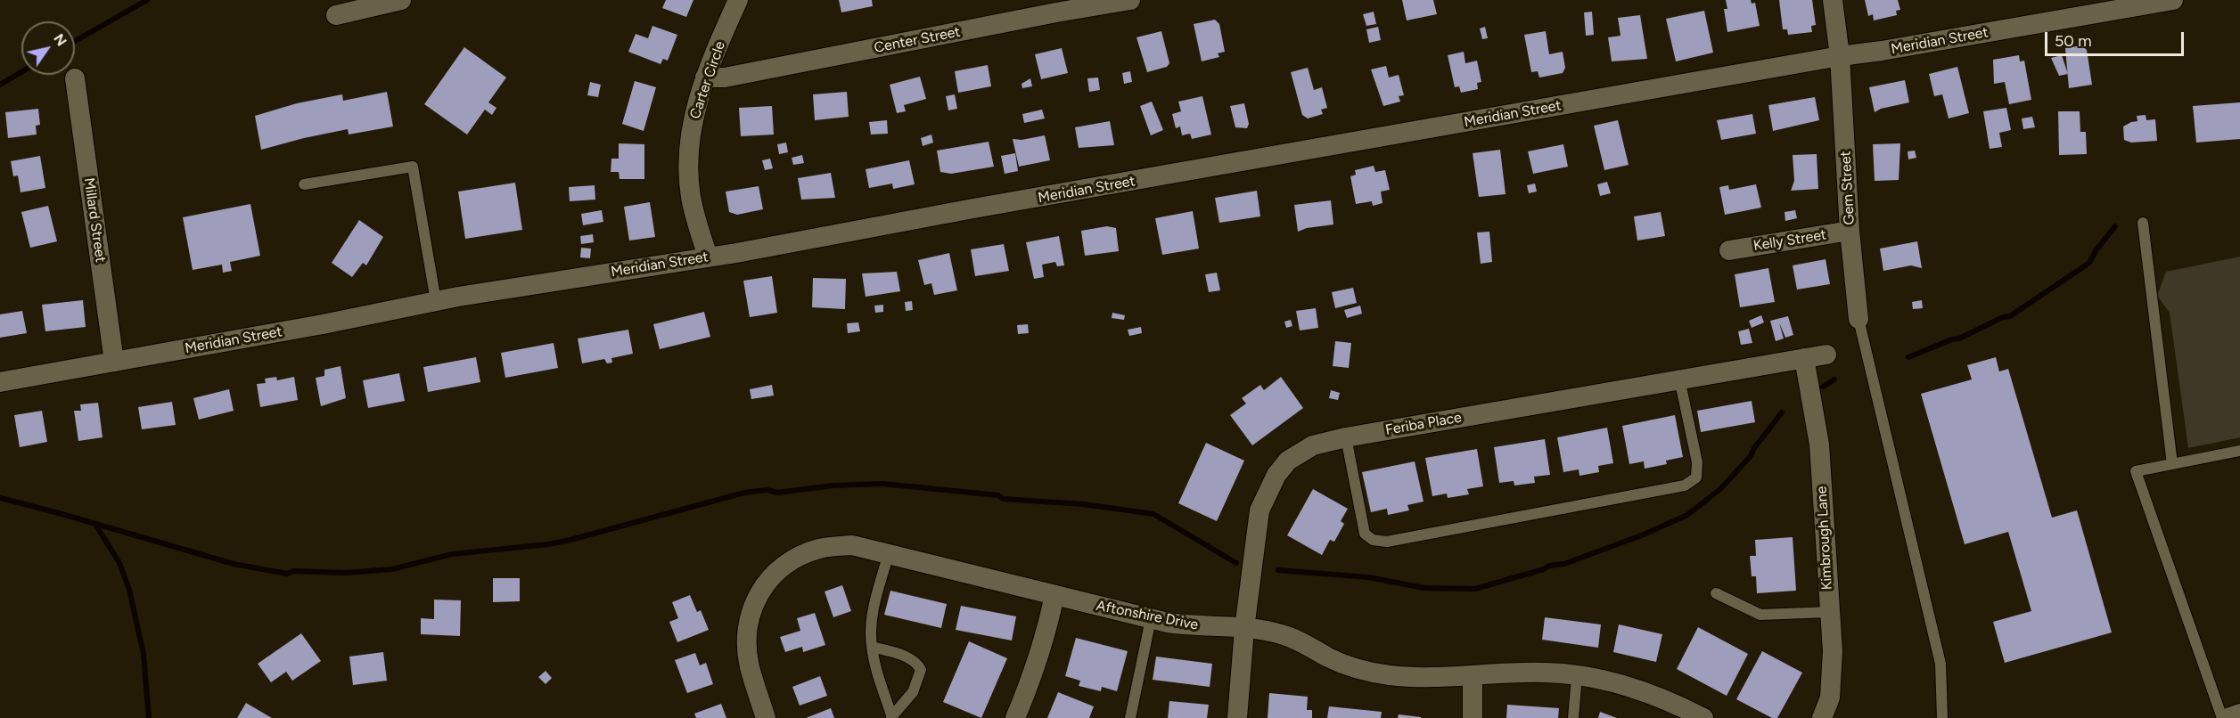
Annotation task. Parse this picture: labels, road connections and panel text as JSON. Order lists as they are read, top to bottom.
{
  "streets": {
    "street": [
      "Center Street",
      "Meridian Street",
      "Carter Circle",
      "Gem Street",
      "Millard Street",
      "Kelly Street",
      "Feriba Place",
      "Kimbrough Lane",
      "Aftonshire Drive"
    ]
  },
  "crossings": [
    ["Center Street", "Carter Circle"],
    ["Meridian Street", "Carter Circle"],
    ["Meridian Street", "Gem Street"],
    ["Meridian Street", "Millard Street"],
    ["Gem Street", "Kelly Street"],
    ["Feriba Place", "Kimbrough Lane"],
    ["Feriba Place", "Aftonshire Drive"]
  ],
  "scale_bar": "50 m",
  "north": "top right"
}
